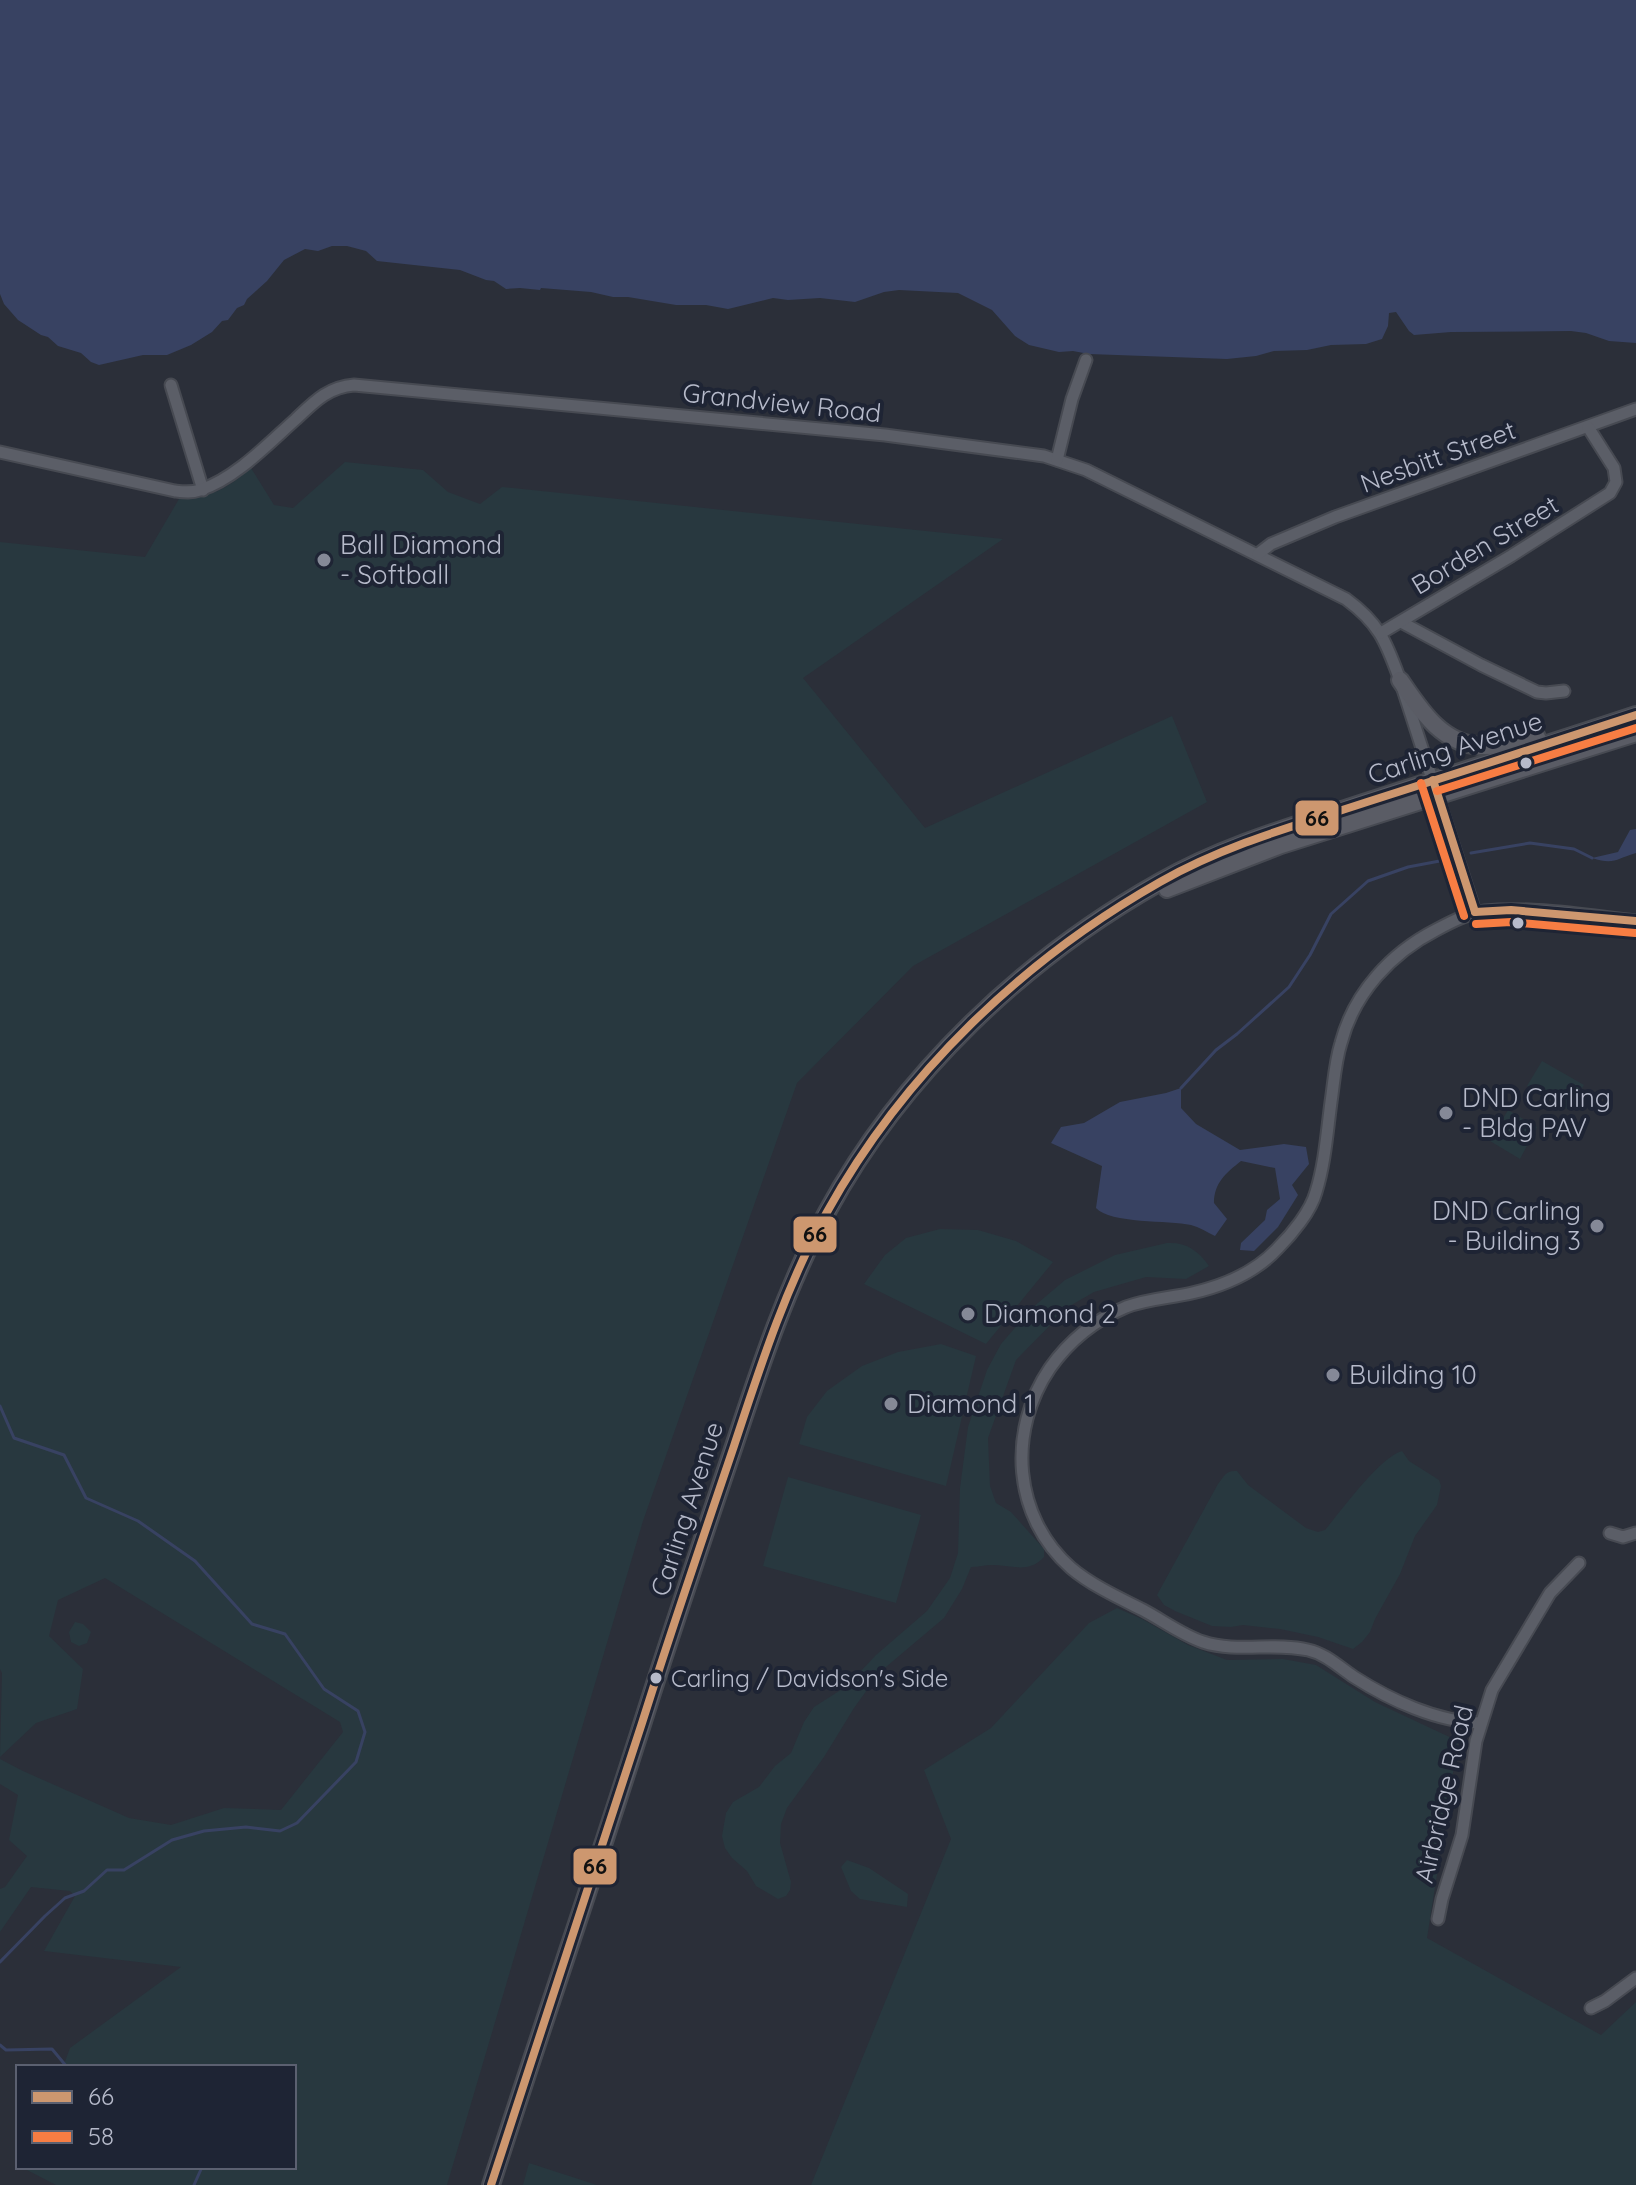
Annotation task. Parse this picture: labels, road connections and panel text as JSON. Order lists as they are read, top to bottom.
{
  "streets": {
    "main road": ["Carling Avenue"],
    "street": [
      "Grandview Road",
      "Nesbitt Street",
      "Borden Street",
      "Airbridge Road"
    ]
  },
  "crossings": [
    ["Grandview Road", "Nesbitt Street"],
    ["Grandview Road", "Borden Street"],
    ["Grandview Road", "Carling Avenue"],
    ["Nesbitt Street", "Borden Street"]
  ],
  "places": [
    "Ball Diamond - Softball",
    "DND Carling - Bldg PAV",
    "DND Carling - Building 3",
    "Diamond 2",
    "Building 10",
    "Diamond 1",
    "Carling / Davidson's Side"
  ],
  "lines": ["transit line 66", "transit line 58"],
  "legend": ["66", "58"]
}
